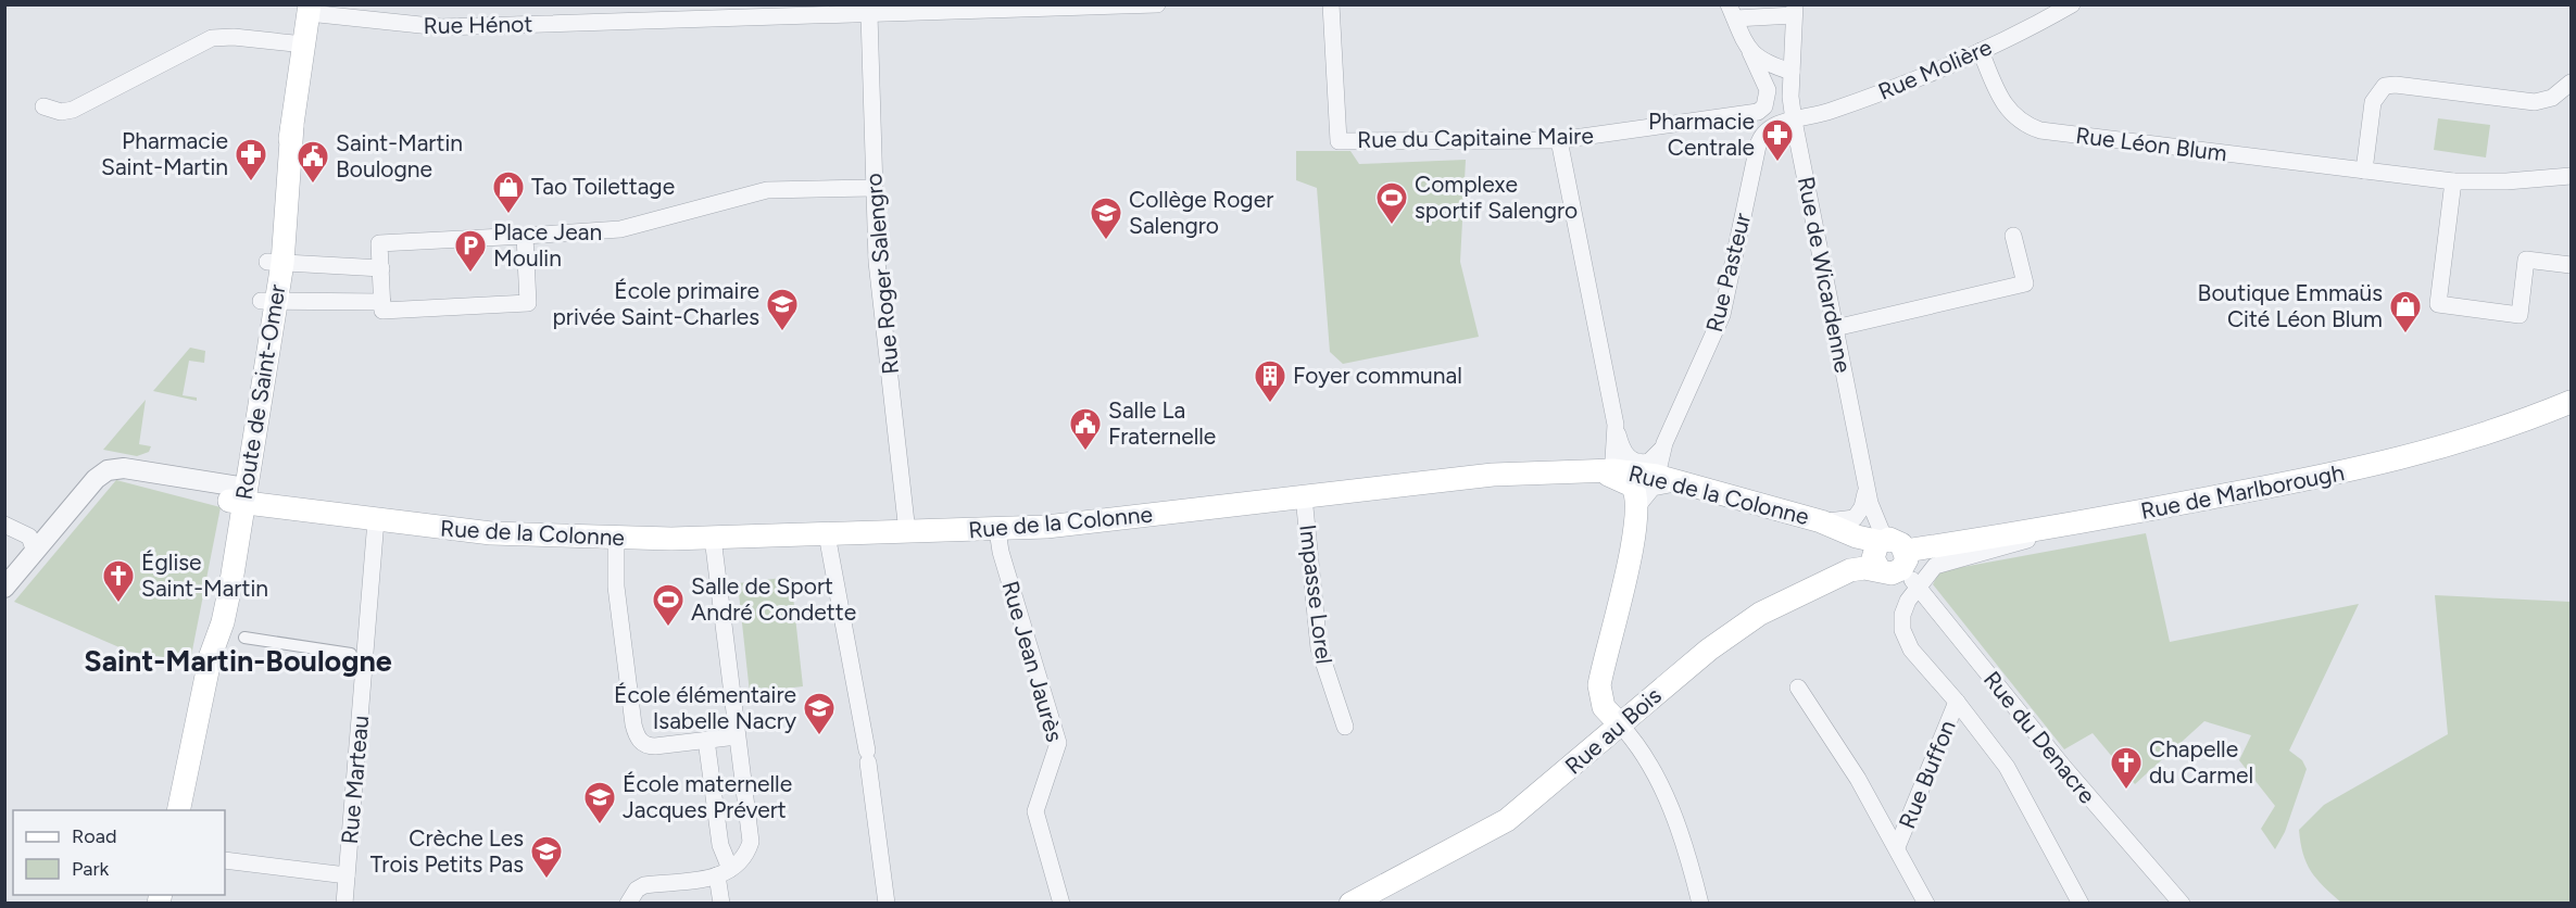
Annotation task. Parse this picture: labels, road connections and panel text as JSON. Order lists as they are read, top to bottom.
{
  "streets": {
    "main road": [
      "Route de Saint-Omer",
      "Rue de Marlborough",
      "Rue de la Colonne",
      "Rue au Bois"
    ],
    "street": [
      "Rue Hénot",
      "Rue Molière",
      "Rue du Capitaine Maire",
      "Rue Léon Blum",
      "Rue Pasteur",
      "Rue Roger Salengro",
      "Rue de Wicardenne",
      "Impasse Lorel",
      "Rue Jean Jaurès",
      "Rue du Denacre",
      "Rue Buffon",
      "Rue Marteau"
    ]
  },
  "crossings": [
    ["Rue Hénot", "Rue Roger Salengro"],
    ["Rue Hénot", "Route de Saint-Omer"],
    ["Rue Molière", "Rue Léon Blum"],
    ["Rue Molière", "Rue Pasteur"],
    ["Rue Molière", "Rue de Wicardenne"],
    ["Rue Pasteur", "Rue de Wicardenne"],
    ["Rue Pasteur", "Rue de la Colonne"],
    ["Rue Roger Salengro", "Rue de la Colonne"],
    ["Rue de Wicardenne", "Rue de la Colonne"],
    ["Route de Saint-Omer", "Rue de la Colonne"],
    ["Rue de Marlborough", "Rue de la Colonne"],
    ["Rue de Marlborough", "Rue au Bois"],
    ["Rue de Marlborough", "Rue du Denacre"],
    ["Rue de la Colonne", "Impasse Lorel"],
    ["Rue de la Colonne", "Rue Jean Jaurès"],
    ["Rue de la Colonne", "Rue au Bois"],
    ["Rue de la Colonne", "Rue du Denacre"],
    ["Rue de la Colonne", "Rue Marteau"],
    ["Rue au Bois", "Rue du Denacre"]
  ],
  "districts": ["Saint-Martin-Boulogne"],
  "places": {
    "pharmacy": ["Pharmacie Centrale", "Pharmacie Saint-Martin"],
    "public building": ["Saint-Martin Boulogne", "Salle La Fraternelle"],
    "shop": ["Tao Toilettage", "Boutique Emmaüs Cité Léon Blum"],
    "sports": ["Complexe sportif Salengro", "Salle de Sport André Condette"],
    "school or university": [
      "Collège Roger Salengro",
      "École primaire privée Saint-Charles",
      "École élémentaire Isabelle Nacry",
      "École maternelle Jacques Prévert",
      "Crèche Les Trois Petits Pas"
    ],
    "parking": ["Place Jean Moulin"],
    "building": ["Foyer communal"],
    "church": ["Église Saint-Martin", "Chapelle du Carmel"]
  },
  "legend": ["Road", "Park"]
}
